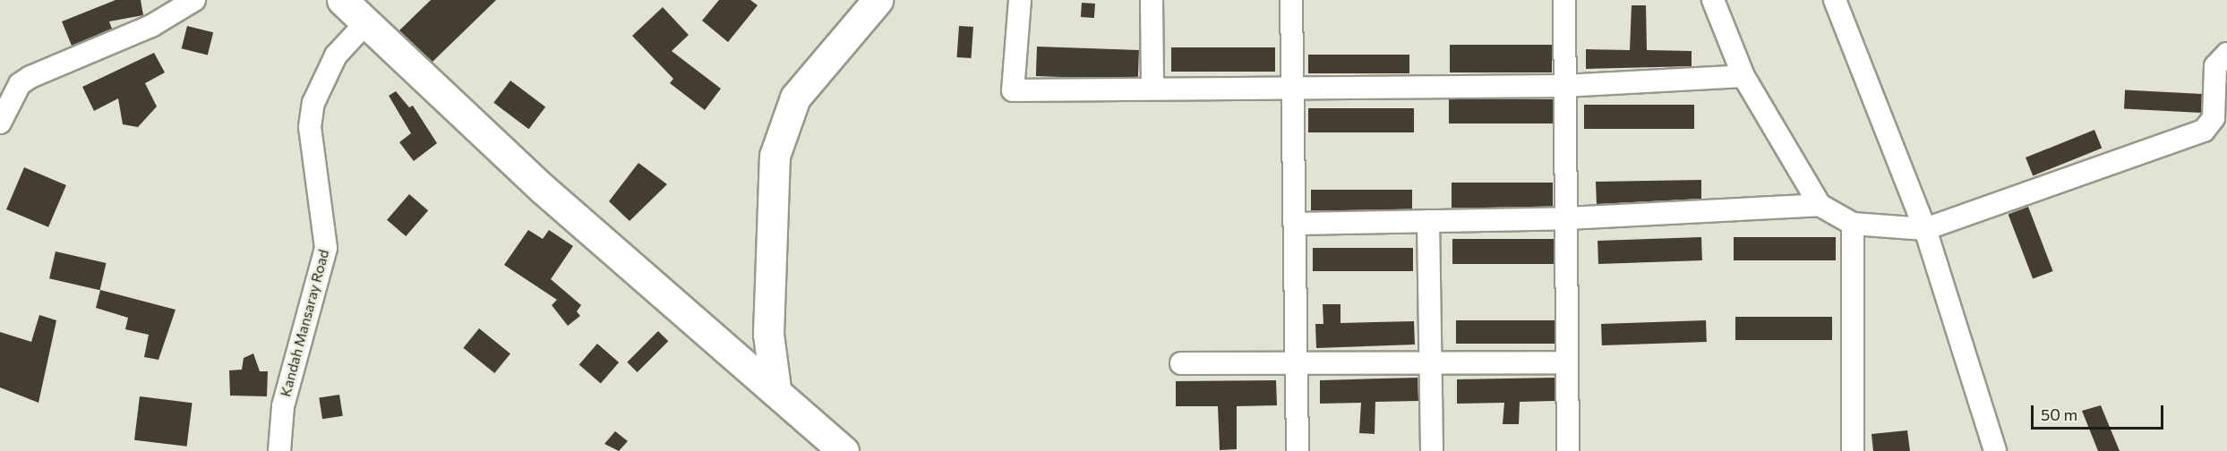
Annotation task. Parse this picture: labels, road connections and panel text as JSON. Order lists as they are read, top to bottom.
{
  "streets": {
    "street": ["Kandah Mansaray Road"]
  },
  "scale_bar": "50 m"
}
